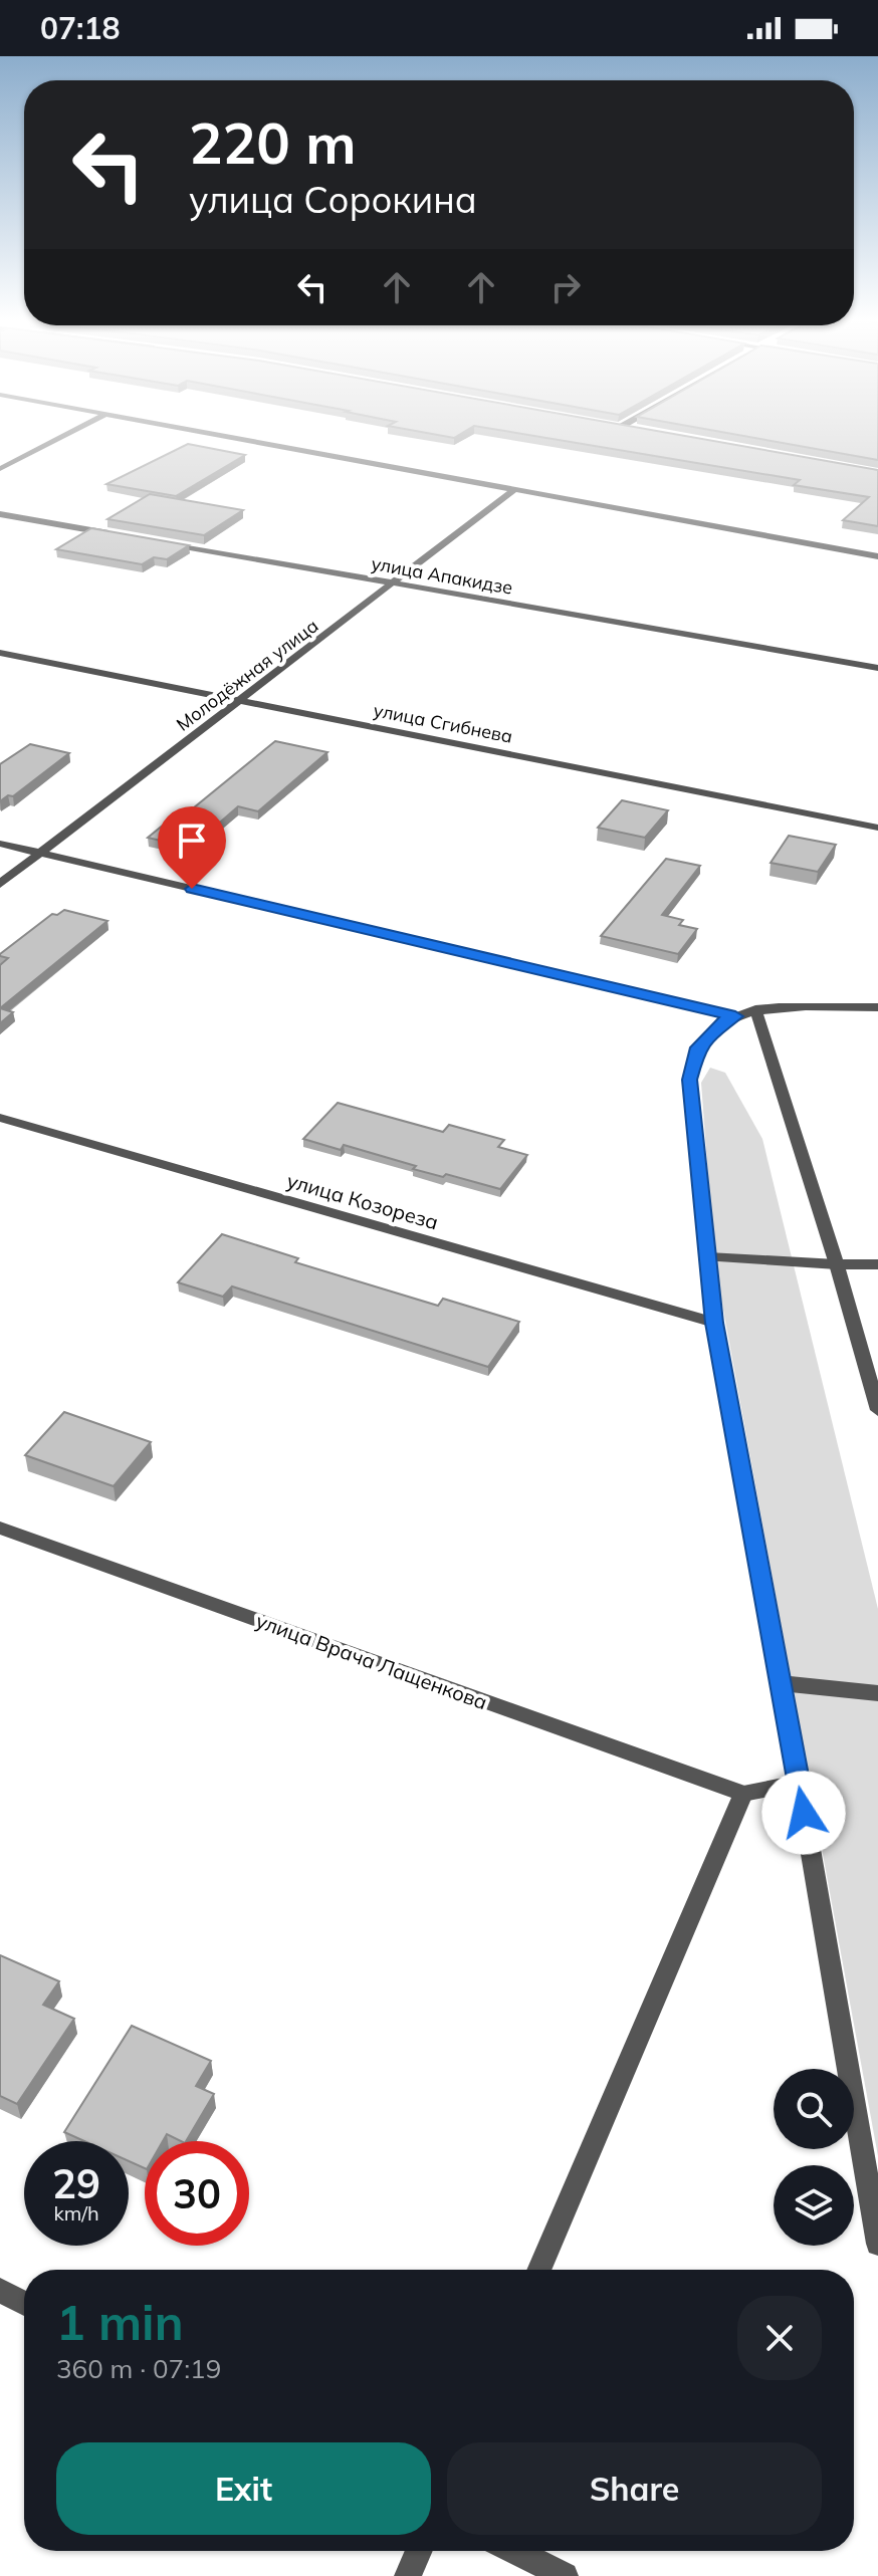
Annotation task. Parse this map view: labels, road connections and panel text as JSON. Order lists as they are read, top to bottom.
{
  "streets": {
    "street": [
      "улица Апакидзе",
      "Молодёжная улица",
      "улица Сгибнева",
      "улица Козореза",
      "улица Врача Лащенкова"
    ]
  },
  "crossings": [
    ["улица Апакидзе", "Молодёжная улица"],
    ["Молодёжная улица", "улица Сгибнева"]
  ],
  "page": {
    "status": "07:18",
    "turn": ["220 m", "улица Сорокина"],
    "speed": "29 km/h",
    "limit": "30",
    "heading": ["1 min", "360 m · 07:19"],
    "buttons": ["Exit", "Share"]
  }
}
